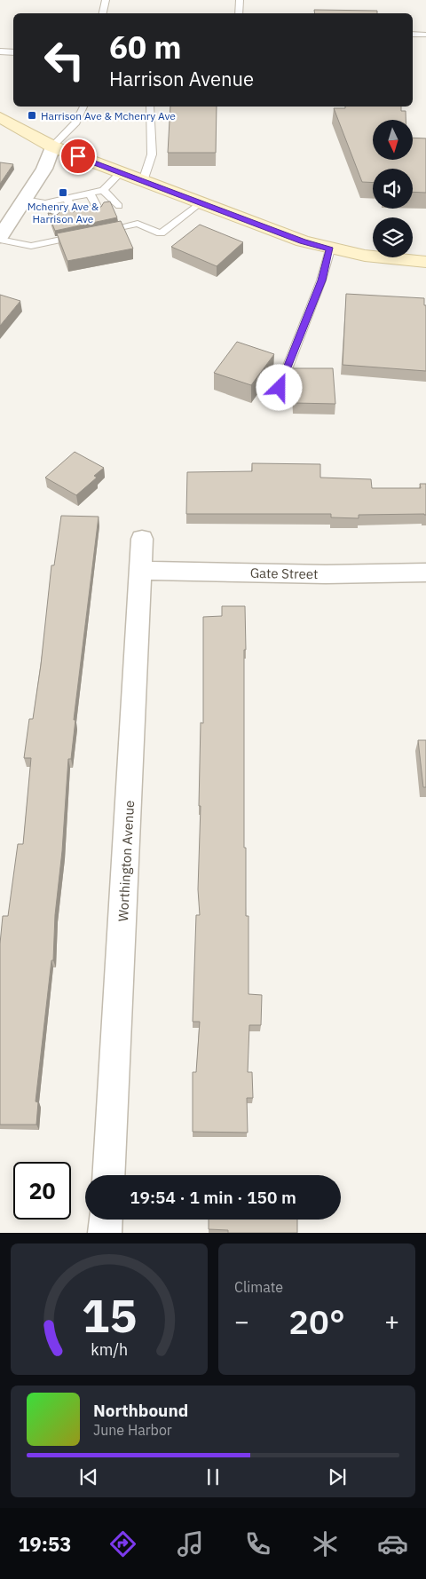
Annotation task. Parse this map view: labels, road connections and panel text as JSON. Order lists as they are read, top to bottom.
{
  "streets": {
    "street": ["Gate Street", "Worthington Avenue"]
  },
  "crossings": [
    ["Gate Street", "Worthington Avenue"]
  ],
  "places": {
    "transit": ["Harrison Ave & Mchenry Ave", "Mchenry Ave & Harrison Ave"]
  },
  "north": "bottom",
  "page": {
    "turn": ["60 m", "Harrison Avenue"],
    "limit": "20",
    "trip": "19:54 · 1 min · 150 m",
    "tile": "Climate",
    "heat": ["−", "20°", "+"],
    "song": ["Northbound", "June Harbor"],
    "tabs": "19:53",
    "gauge": ["15", "km/h"]
  }
}
